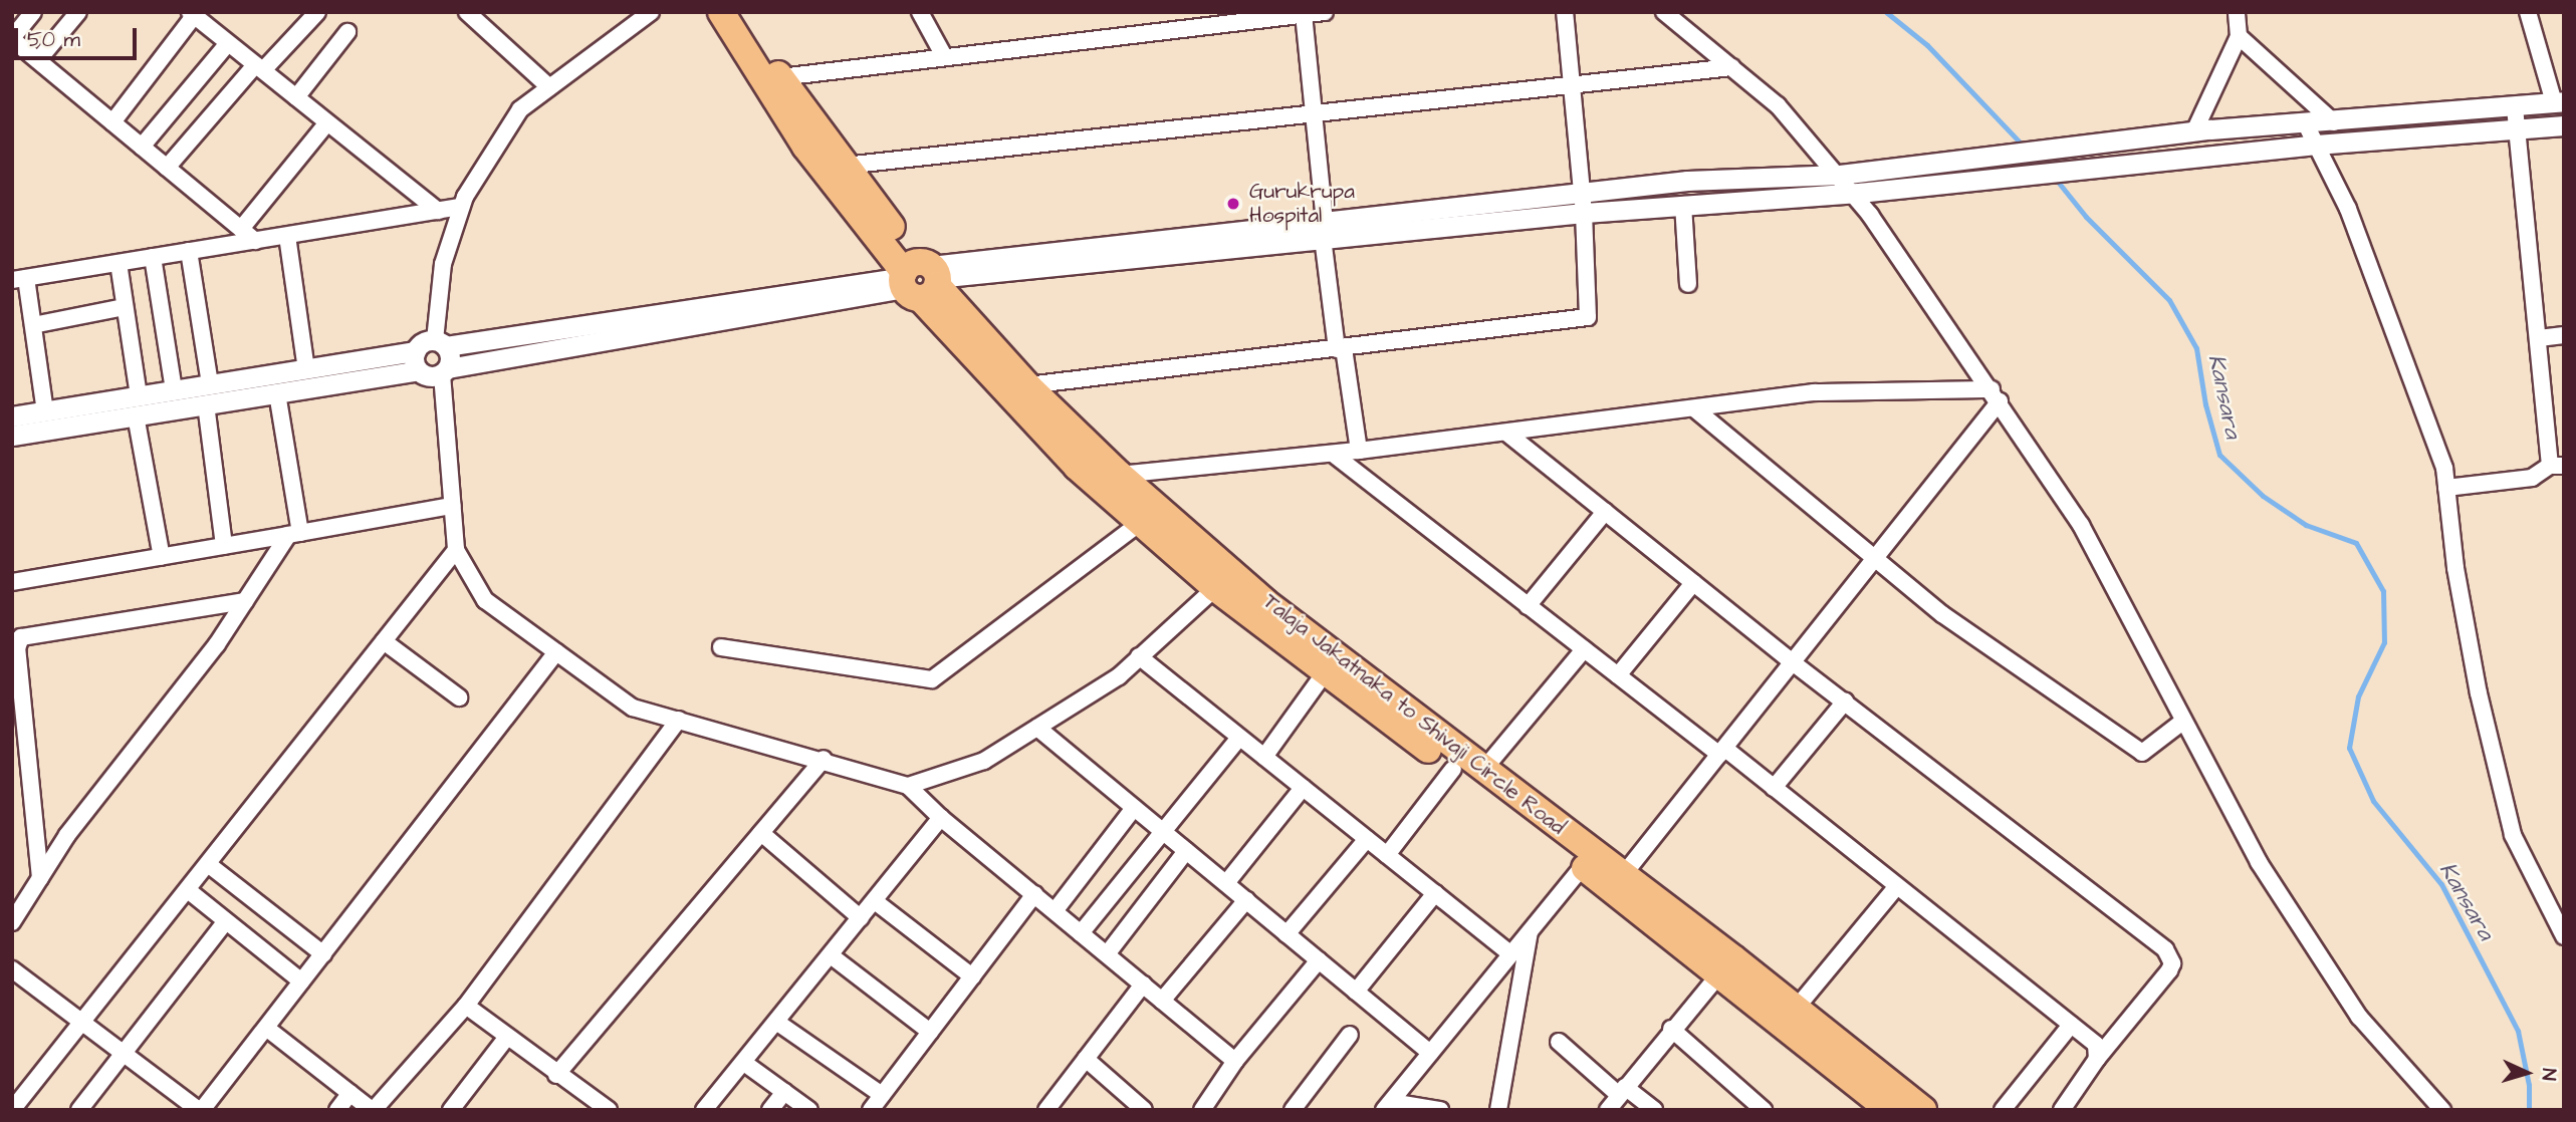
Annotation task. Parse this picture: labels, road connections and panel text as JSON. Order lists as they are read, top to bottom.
{
  "streets": {
    "highway": ["Talaja Jakatnaka to Shivaji Circle Road"]
  },
  "water": ["Kansara"],
  "places": ["Gurukrupa Hospital"],
  "scale_bar": "50 m",
  "north": "right"
}
